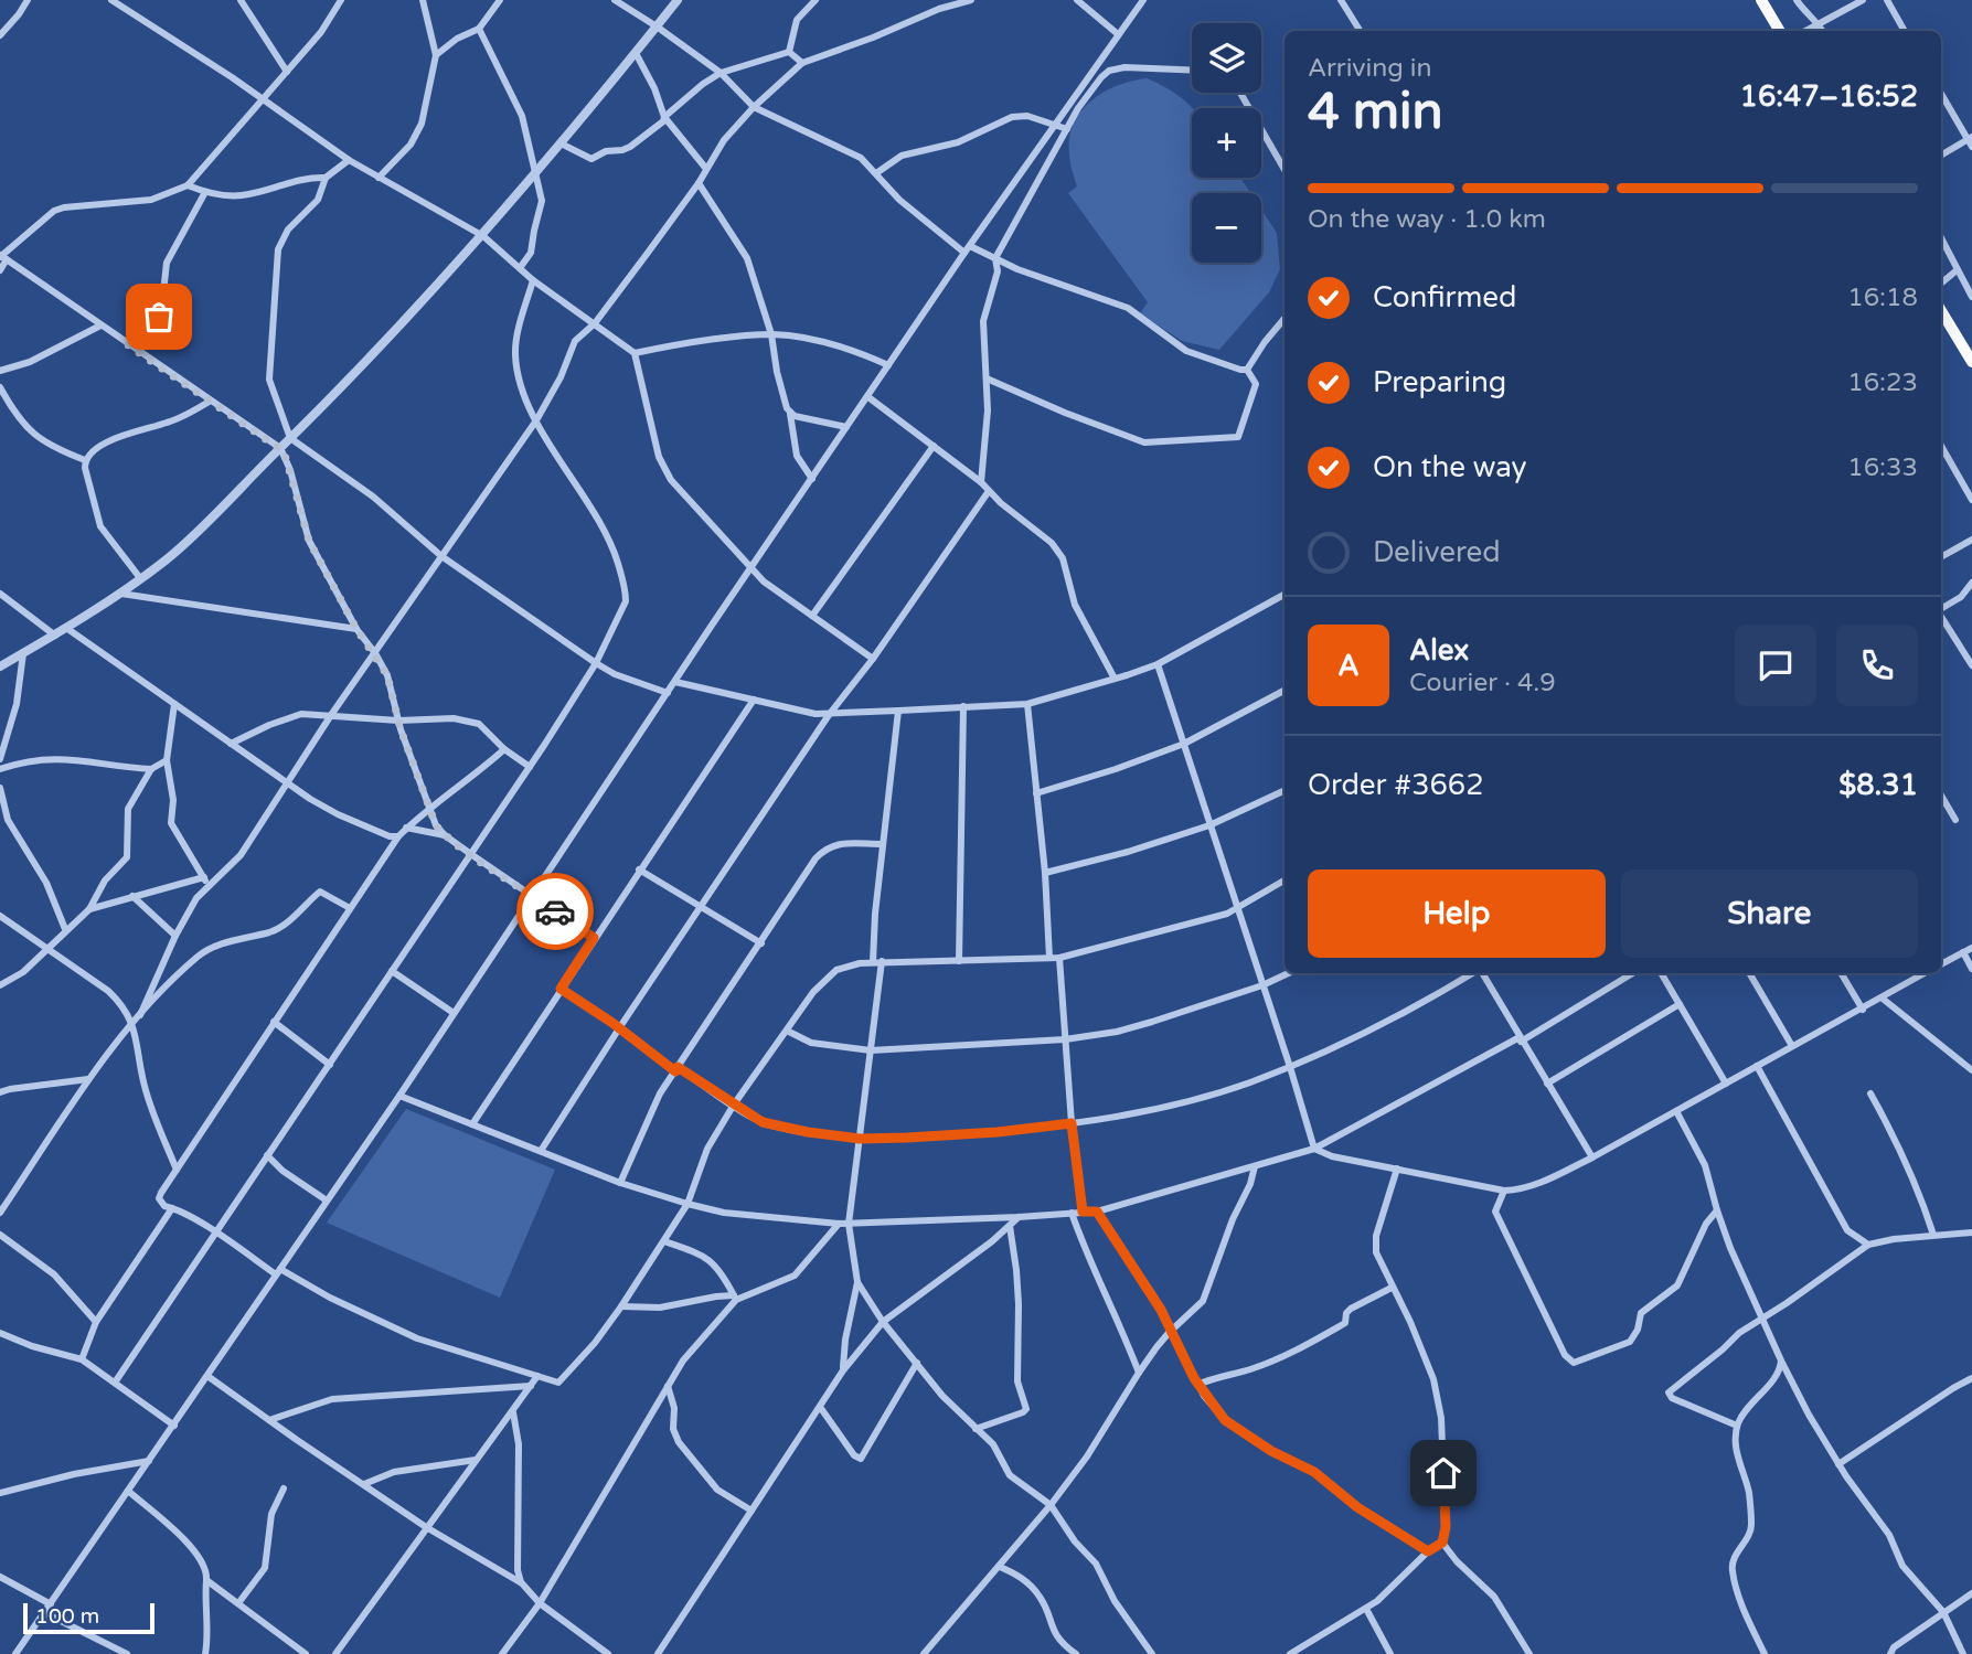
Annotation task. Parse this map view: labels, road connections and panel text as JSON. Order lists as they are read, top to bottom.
{
  "scale_bar": "100 m",
  "page": {
    "map_buttons": ["+", "−"],
    "heading": ["4 min", "Arriving in", "16:47–16:52"],
    "panel": [
      "Alex",
      "Courier · 4.9",
      "Order #3662",
      "$8.31"
    ],
    "bar": "On the way · 1.0 km",
    "list": [
      ["Confirmed", "16:18"],
      ["Preparing", "16:23"],
      ["On the way", "16:33"],
      "Delivered"
    ],
    "round": "A",
    "buttons": ["Help", "Share"],
    "scale": "100 m"
  }
}
